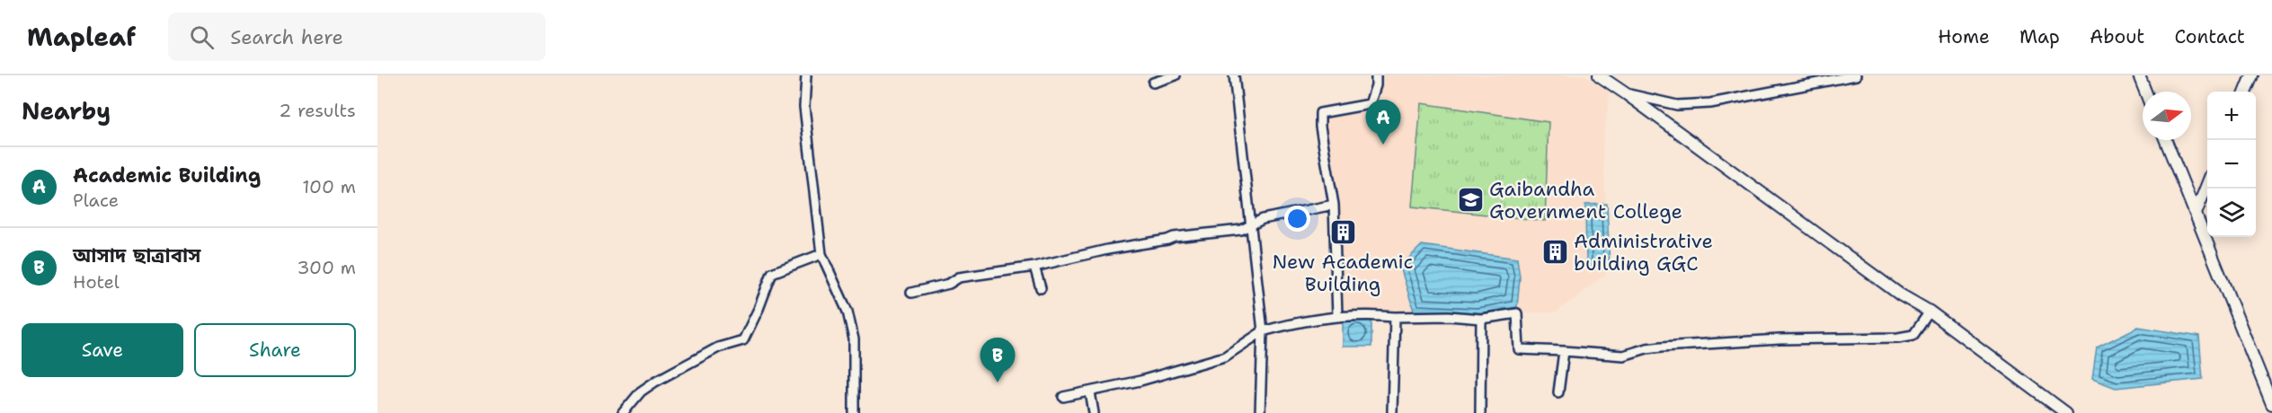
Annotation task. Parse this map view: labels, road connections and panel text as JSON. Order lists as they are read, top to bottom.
{
  "places": {
    "school or university": ["Gaibandha Government College"],
    "building": ["New Academic Building", "Administrative building GGC"]
  },
  "north": "right",
  "page": {
    "header": "Mapleaf",
    "search": "Search here",
    "nav": [
      "Home",
      "Map",
      "About",
      "Contact"
    ],
    "heading": ["Nearby", "2 results"],
    "map_buttons": ["+", "−"],
    "pins": ["A", "B"],
    "list": [
      {
        "mark": "A",
        "name": "Academic Building",
        "note": "Place",
        "value": "100 m"
      },
      {
        "mark": "B",
        "name": "আসাদ ছাত্রাবাস",
        "note": "Hotel",
        "value": "300 m"
      }
    ],
    "buttons": ["Save", "Share"]
  }
}
